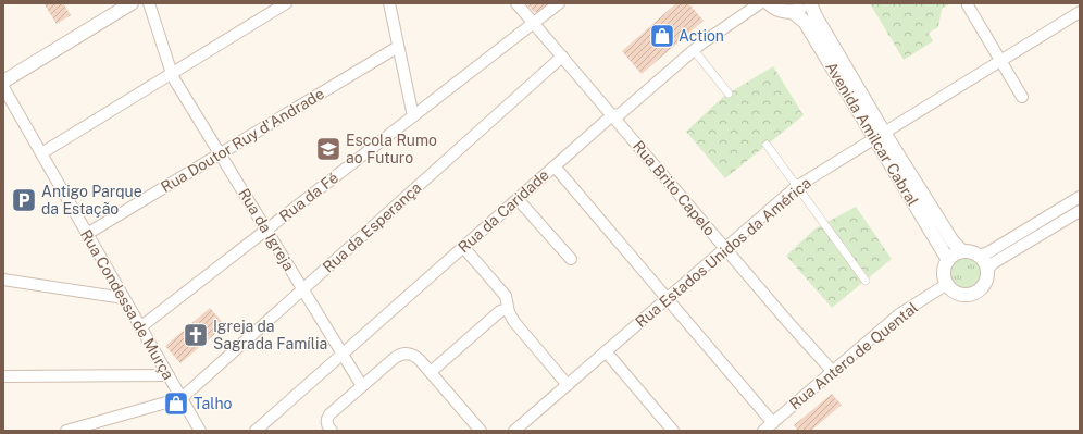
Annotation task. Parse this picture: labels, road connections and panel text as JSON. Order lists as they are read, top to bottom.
{
  "streets": {
    "street": [
      "Avenida Amilcar Cabral",
      "Rua Doutor Ruy d'Andrade",
      "Rua Brito Capelo",
      "Rua da Fé",
      "Rua da Caridade",
      "Rua da Esperança",
      "Rua da Igreja",
      "Rua Estados Unidos da América",
      "Rua Condessa de Murça",
      "Rua Antero de Quental"
    ]
  },
  "crossings": [
    ["Avenida Amilcar Cabral", "Rua Estados Unidos da América"],
    ["Avenida Amilcar Cabral", "Rua Antero de Quental"],
    ["Rua Doutor Ruy d'Andrade", "Rua da Igreja"],
    ["Rua Doutor Ruy d'Andrade", "Rua Condessa de Murça"],
    ["Rua Brito Capelo", "Rua da Fé"],
    ["Rua Brito Capelo", "Rua da Caridade"],
    ["Rua Brito Capelo", "Rua da Esperança"],
    ["Rua Brito Capelo", "Rua Estados Unidos da América"],
    ["Rua Brito Capelo", "Rua Antero de Quental"],
    ["Rua da Fé", "Rua da Igreja"],
    ["Rua da Fé", "Rua Condessa de Murça"],
    ["Rua da Caridade", "Rua da Igreja"],
    ["Rua da Esperança", "Rua da Igreja"],
    ["Rua da Esperança", "Rua Condessa de Murça"]
  ],
  "places": {
    "shop": ["Action", "Talho"],
    "school or university": ["Escola Rumo ao Futuro"],
    "parking": ["Antigo Parque da Estação"],
    "church": ["Igreja da Sagrada Família"]
  }
}
